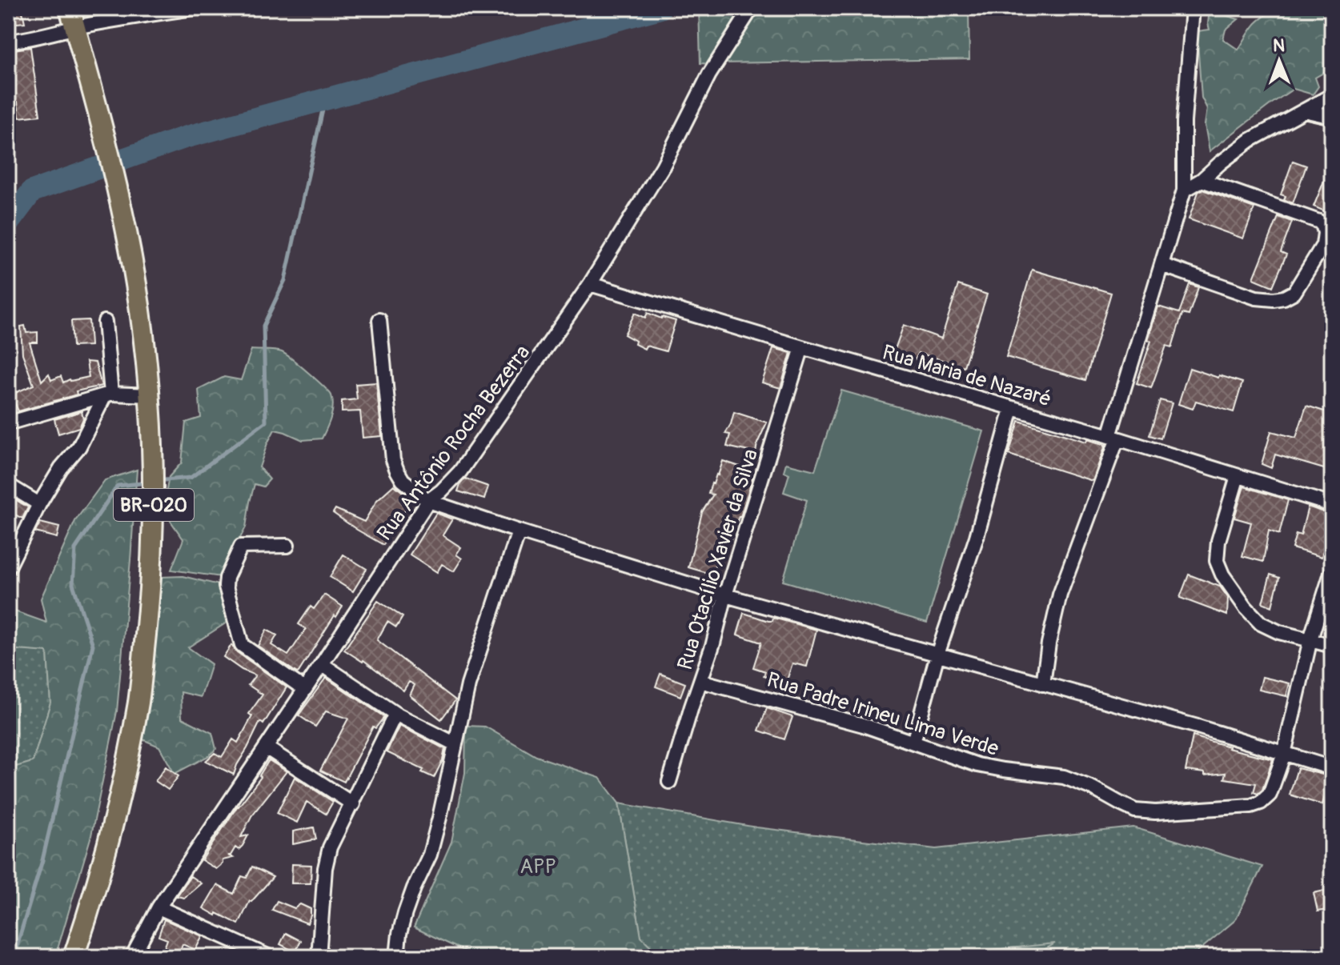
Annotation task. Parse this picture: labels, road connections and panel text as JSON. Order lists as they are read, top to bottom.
{
  "streets": {
    "highway": ["BR-020"],
    "street": [
      "Rua Maria de Nazaré",
      "Rua Antônio Rocha Bezerra",
      "Rua Otacílio Xavier da Silva",
      "Rua Padre Irineu Lima Verde"
    ]
  },
  "crossings": [
    ["Rua Maria de Nazaré", "Rua Antônio Rocha Bezerra"],
    ["Rua Maria de Nazaré", "Rua Otacílio Xavier da Silva"],
    ["Rua Otacílio Xavier da Silva", "Rua Padre Irineu Lima Verde"]
  ],
  "parks": ["APP"],
  "north": "top"
}
